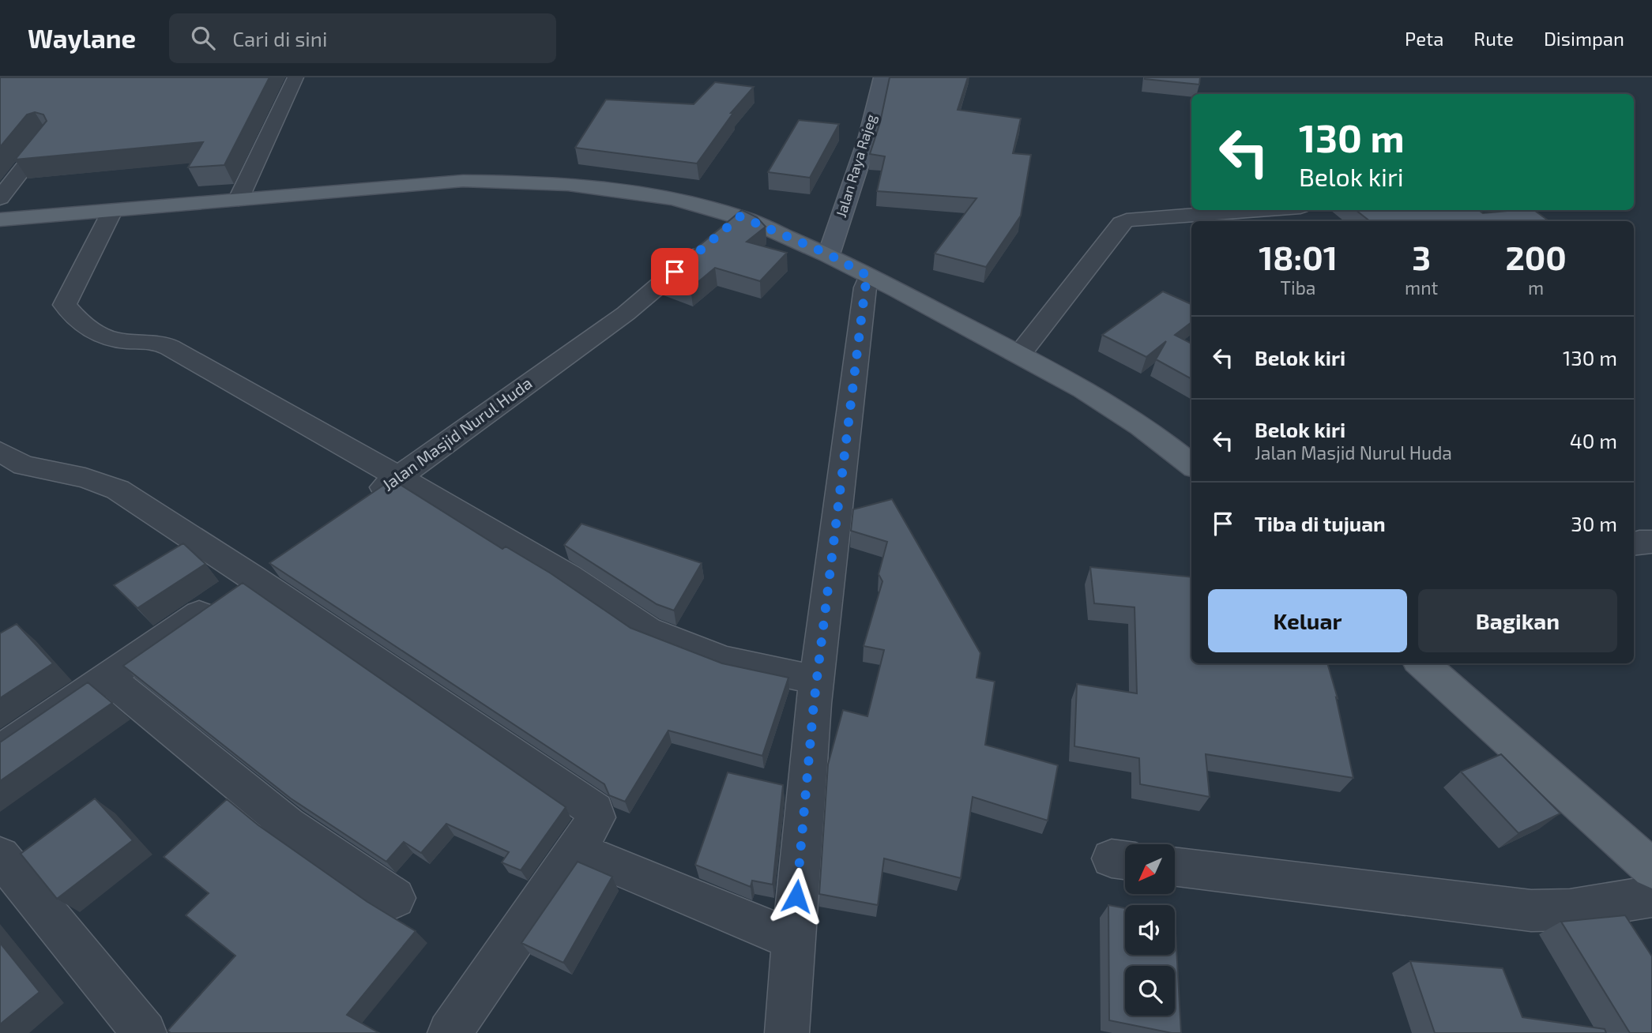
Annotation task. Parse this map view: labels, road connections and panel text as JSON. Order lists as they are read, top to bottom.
{
  "streets": {
    "main road": ["Jalan Raya Rajeg"],
    "street": ["Jalan Masjid Nurul Huda"]
  },
  "north": "bottom left",
  "page": {
    "header": "Waylane",
    "search": "Cari di sini",
    "nav": ["Peta", "Rute", "Disimpan"],
    "turn": ["130 m", "Belok kiri"],
    "eta": [
      "18:01",
      "Tiba",
      "3",
      "mnt",
      "200",
      "m"
    ],
    "list": [
      {
        "name": "Belok kiri",
        "value": "130 m"
      },
      {
        "name": "Belok kiri",
        "note": "Jalan Masjid Nurul Huda",
        "value": "40 m"
      },
      {
        "name": "Tiba di tujuan",
        "value": "30 m"
      }
    ],
    "buttons": ["Keluar", "Bagikan"]
  }
}
